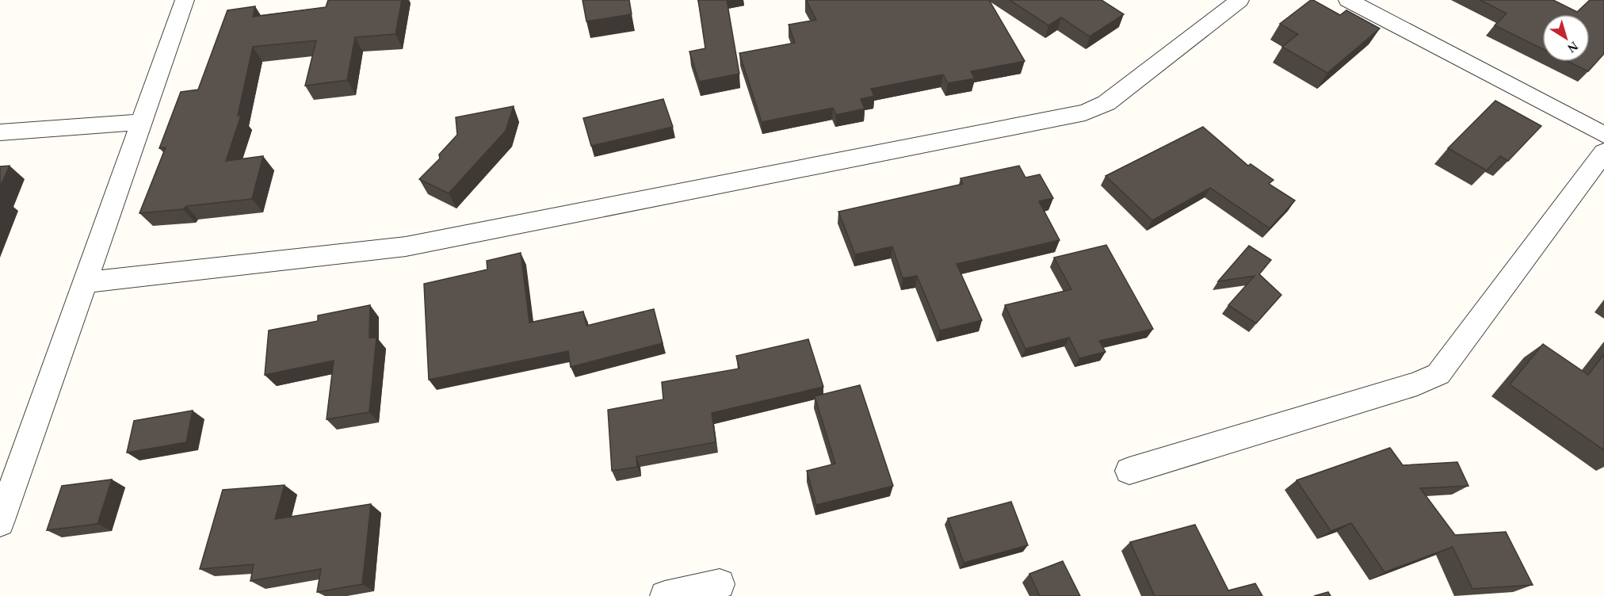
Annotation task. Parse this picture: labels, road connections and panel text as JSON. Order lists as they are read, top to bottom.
{
  "north": "bottom right"
}
